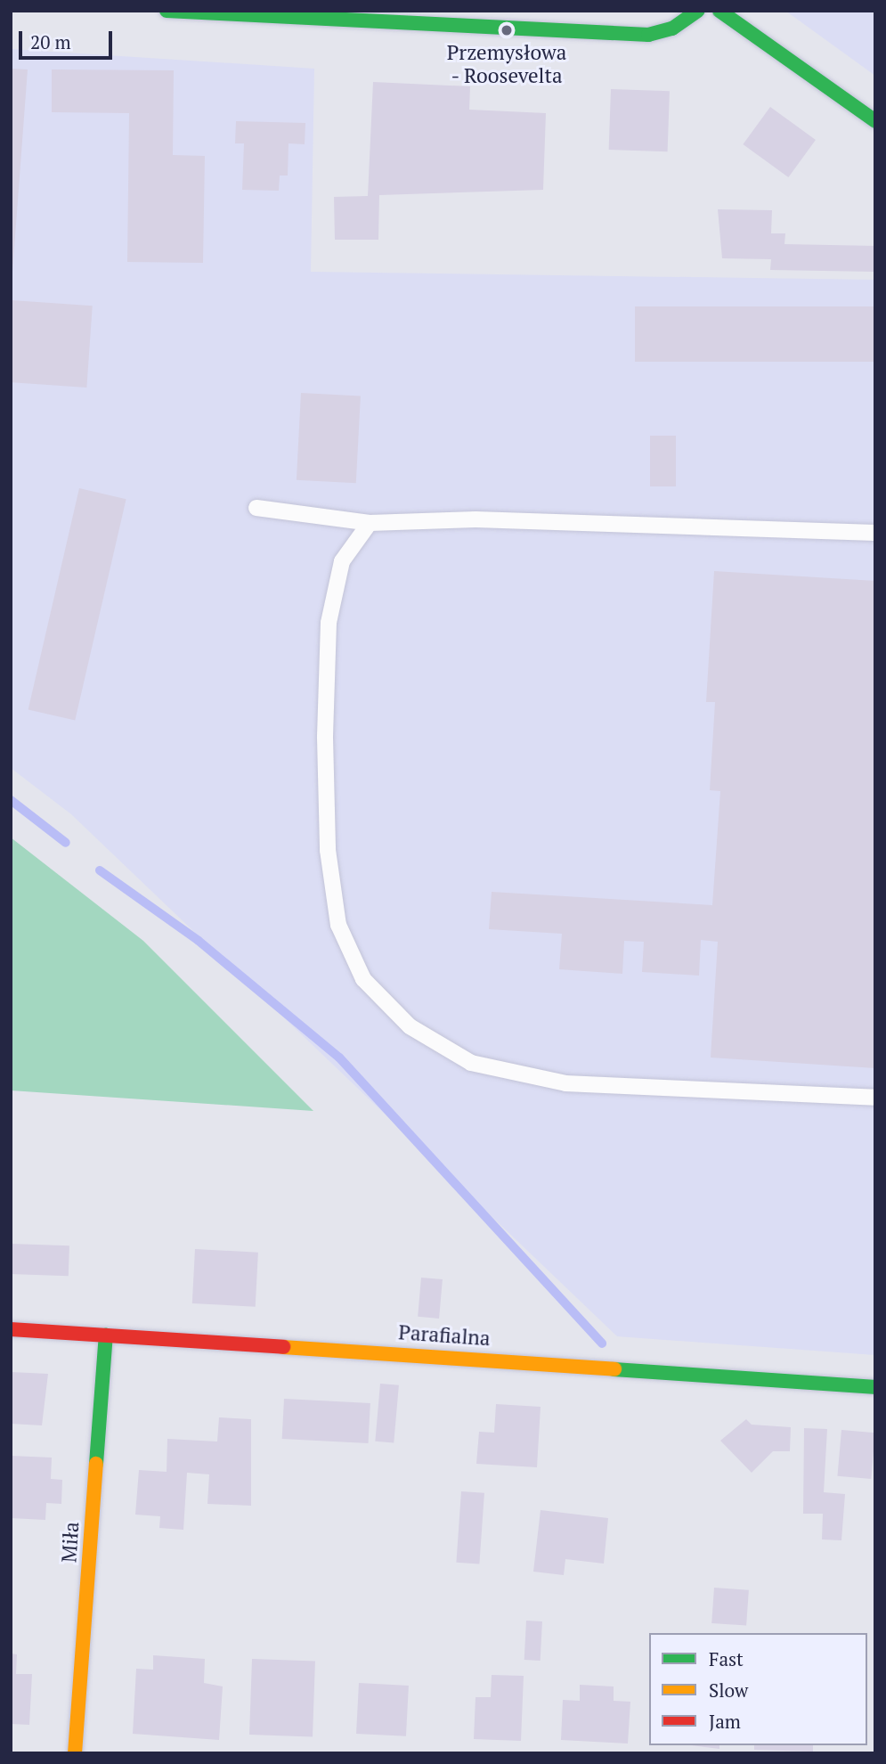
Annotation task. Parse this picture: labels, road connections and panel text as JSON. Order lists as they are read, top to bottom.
{
  "streets": {
    "street": ["Parafialna", "Miła"]
  },
  "crossings": [
    ["Parafialna", "Miła"]
  ],
  "places": ["Przemysłowa - Roosevelta"],
  "legend": ["Fast", "Slow", "Jam"],
  "scale_bar": "20 m"
}
